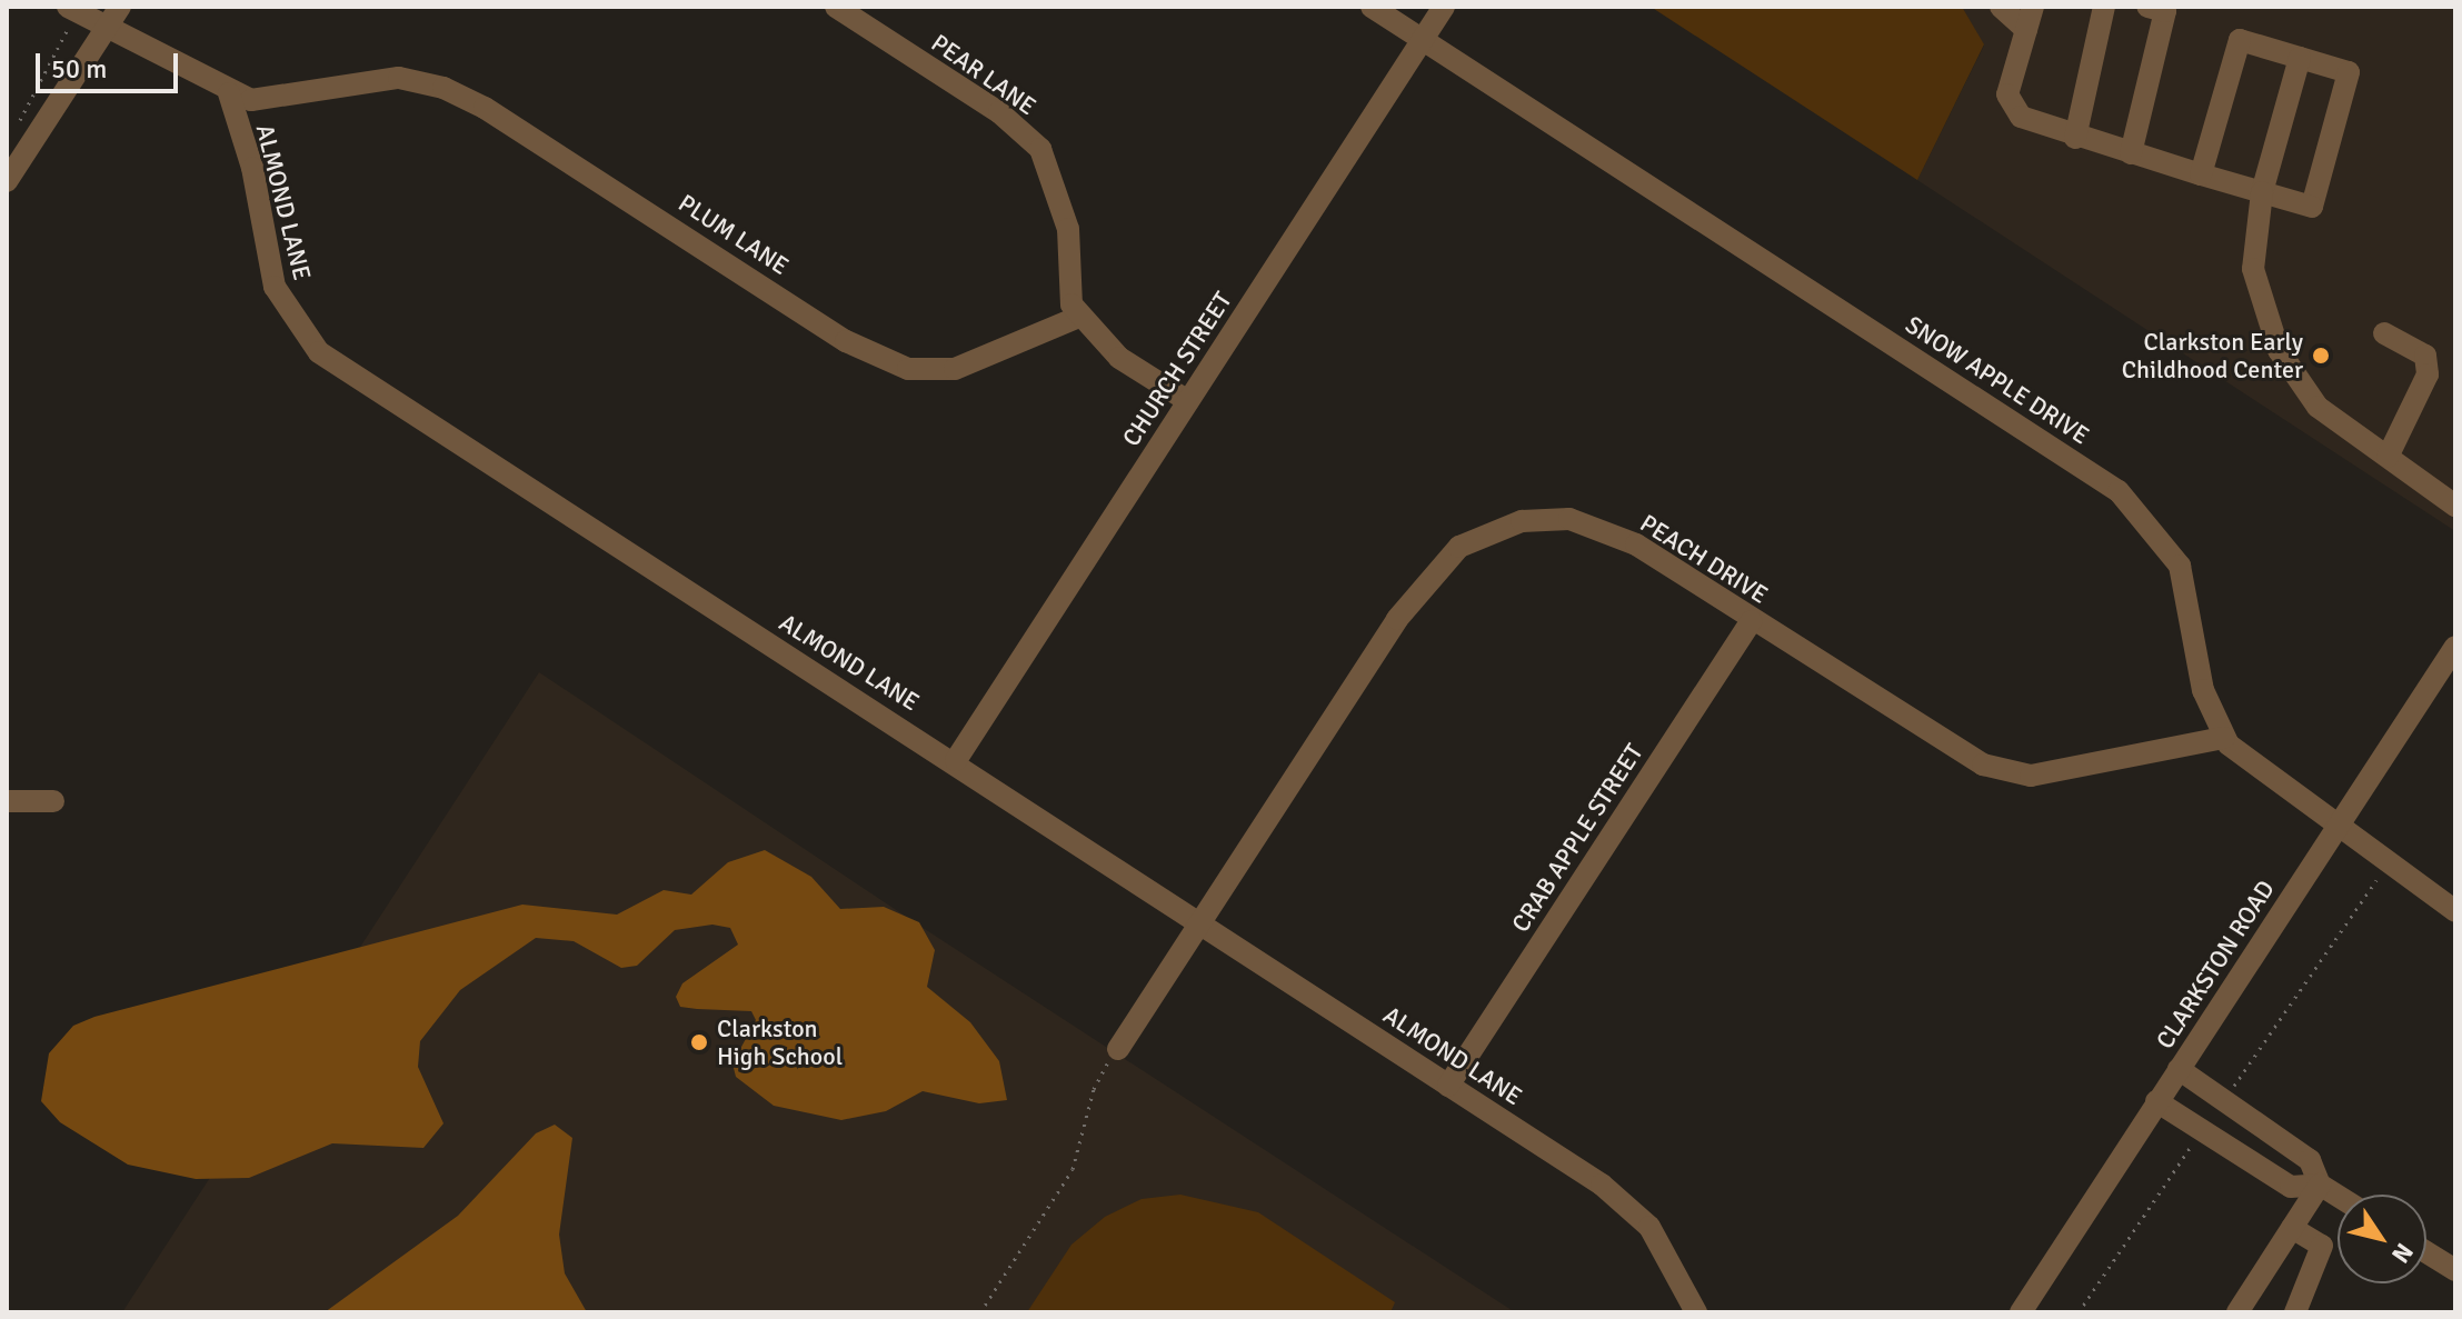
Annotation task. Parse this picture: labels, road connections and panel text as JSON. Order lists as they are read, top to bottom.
{
  "streets": {
    "street": [
      "PEAR LANE",
      "ALMOND LANE",
      "PLUM LANE",
      "CHURCH STREET",
      "SNOW APPLE DRIVE",
      "PEACH DRIVE",
      "CRAB APPLE STREET",
      "CLARKSTON ROAD"
    ]
  },
  "crossings": [
    ["PEAR LANE", "PLUM LANE"],
    ["ALMOND LANE", "PLUM LANE"],
    ["ALMOND LANE", "CHURCH STREET"],
    ["ALMOND LANE", "PEACH DRIVE"],
    ["ALMOND LANE", "CRAB APPLE STREET"],
    ["CHURCH STREET", "SNOW APPLE DRIVE"],
    ["SNOW APPLE DRIVE", "PEACH DRIVE"],
    ["SNOW APPLE DRIVE", "CLARKSTON ROAD"],
    ["PEACH DRIVE", "CRAB APPLE STREET"]
  ],
  "places": ["Clarkston Early Childhood Center", "Clarkston High School"],
  "scale_bar": "50 m",
  "north": "bottom right"
}
